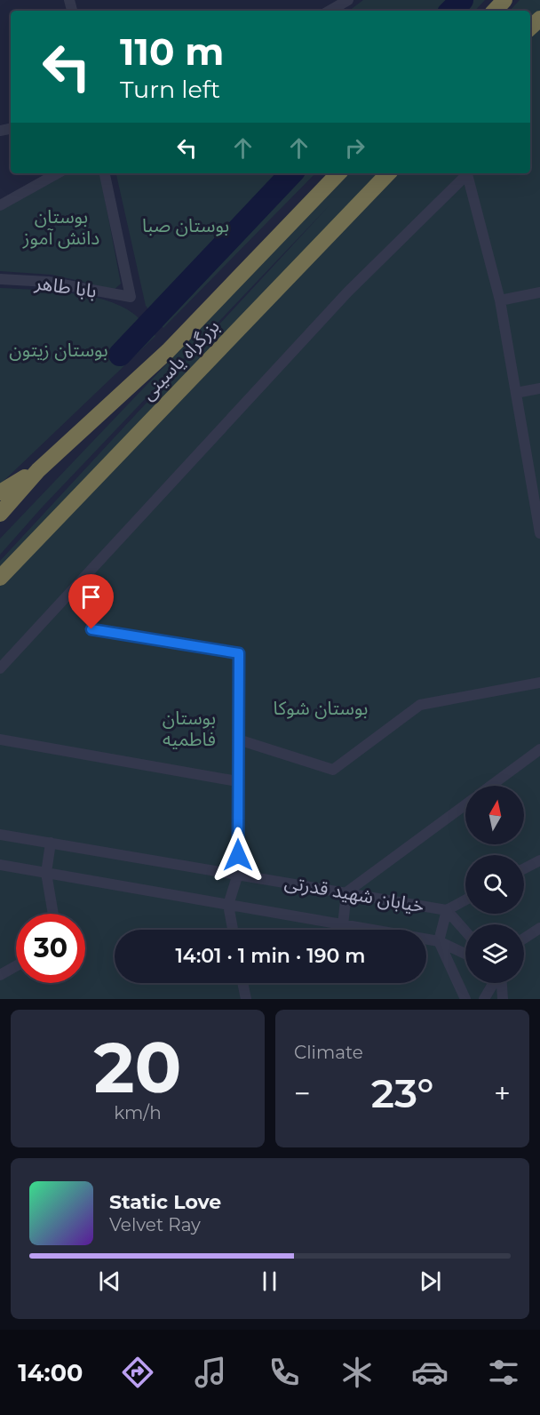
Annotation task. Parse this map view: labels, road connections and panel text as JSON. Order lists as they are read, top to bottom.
{
  "streets": {
    "highway": ["بزرگراه یاسینی"],
    "street": ["بابا طاهر", "خیابان شهید قدرتی"]
  },
  "parks": [
    "بوستان دانش آموز",
    "بوستان صبا",
    "بوستان زیتون",
    "بوستان شوکا",
    "بوستان فاطمیه"
  ],
  "north": "top",
  "page": {
    "turn": ["110 m", "Turn left"],
    "limit": "30",
    "trip": "14:01 · 1 min · 190 m",
    "tile": [
      ["20", "km/h"],
      "Climate"
    ],
    "heat": ["−", "23°", "+"],
    "song": ["Static Love", "Velvet Ray"],
    "tabs": "14:00"
  }
}
